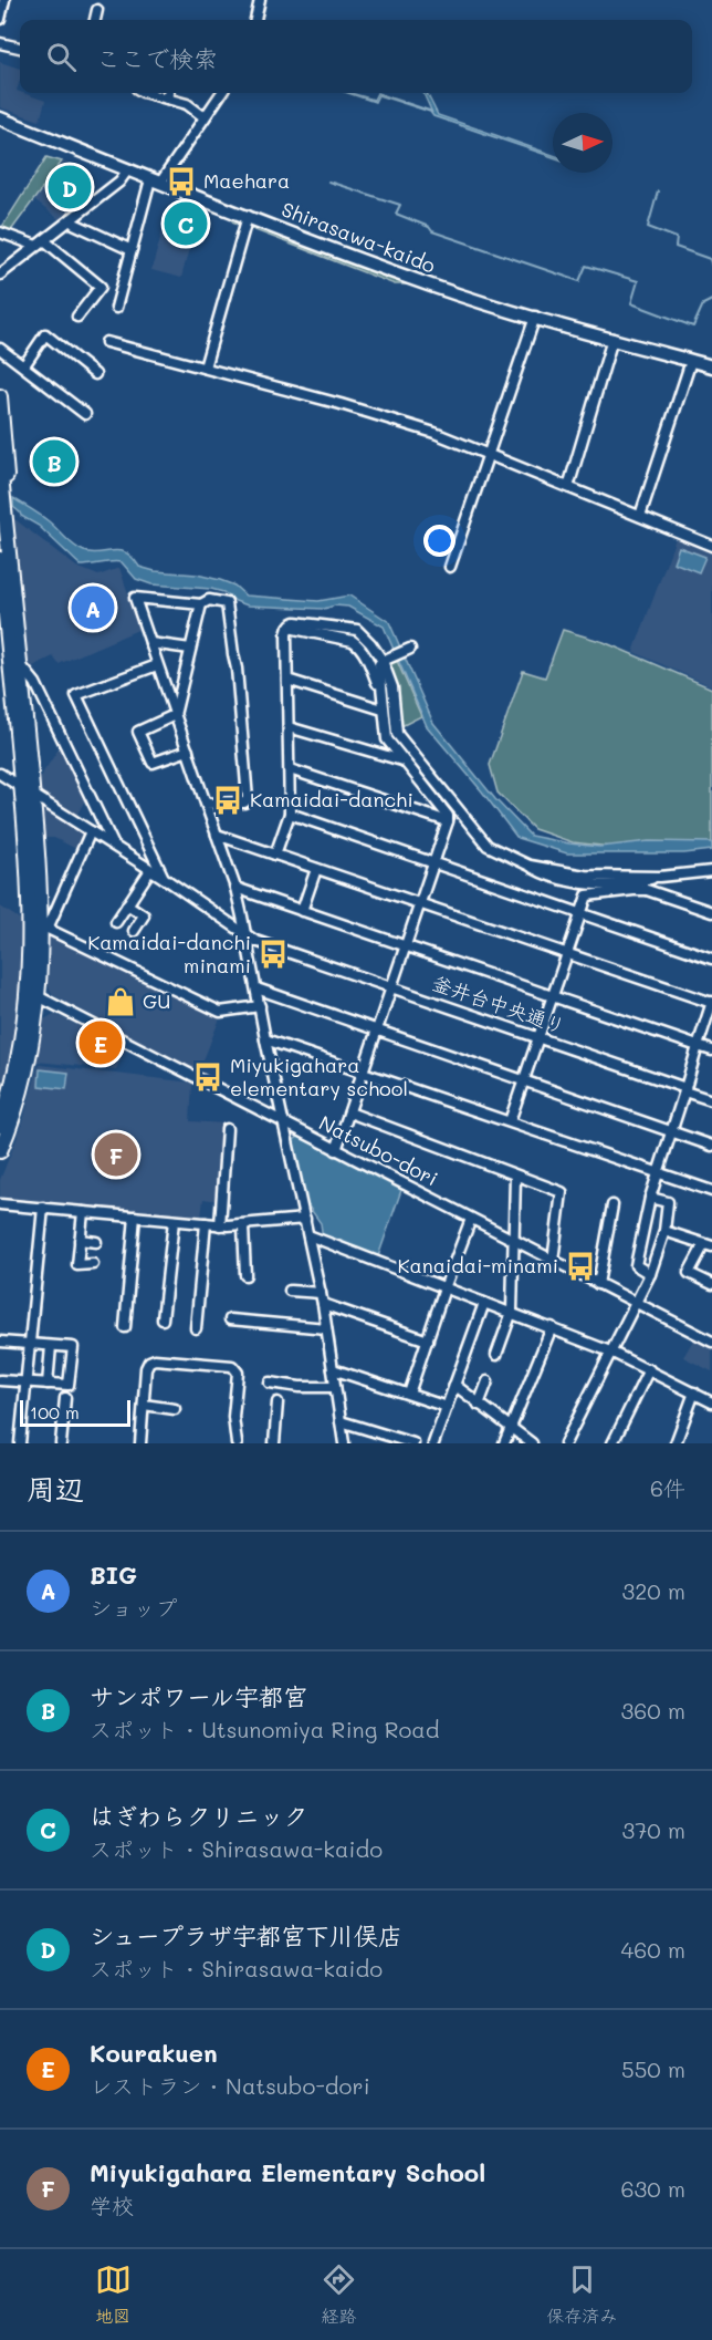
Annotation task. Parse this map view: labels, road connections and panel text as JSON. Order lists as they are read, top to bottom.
{
  "streets": {
    "main road": ["Shirasawa-kaido"],
    "street": ["釜井台中央通り", "Natsubo-dori"]
  },
  "places": {
    "bus stop": [
      "Maehara",
      "Kamaidai-danchi",
      "Kamaidai-danchi minami",
      "Miyukigahara elementary school",
      "Kanaidai-minami"
    ],
    "shop": ["GU"]
  },
  "scale_bar": "100 m",
  "north": "right",
  "page": {
    "search": "ここで検索",
    "pins": [
      "D",
      "C",
      "B",
      "A",
      "E",
      "F"
    ],
    "scale": "100 m",
    "heading": ["周辺", "6件"],
    "list": [
      {
        "mark": "A",
        "name": "BIG",
        "note": "ショップ",
        "value": "320 m"
      },
      {
        "mark": "B",
        "name": "サンポワール宇都宮",
        "note": "スポット · Utsunomiya Ring Road",
        "value": "360 m"
      },
      {
        "mark": "C",
        "name": "はぎわらクリニック",
        "note": "スポット · Shirasawa-kaido",
        "value": "370 m"
      },
      {
        "mark": "D",
        "name": "シュープラザ宇都宮下川俣店",
        "note": "スポット · Shirasawa-kaido",
        "value": "460 m"
      },
      {
        "mark": "E",
        "name": "Kourakuen",
        "note": "レストラン · Natsubo-dori",
        "value": "550 m"
      },
      {
        "mark": "F",
        "name": "Miyukigahara Elementary School",
        "note": "学校",
        "value": "630 m"
      }
    ],
    "nav": ["地図", "経路", "保存済み"]
  }
}
